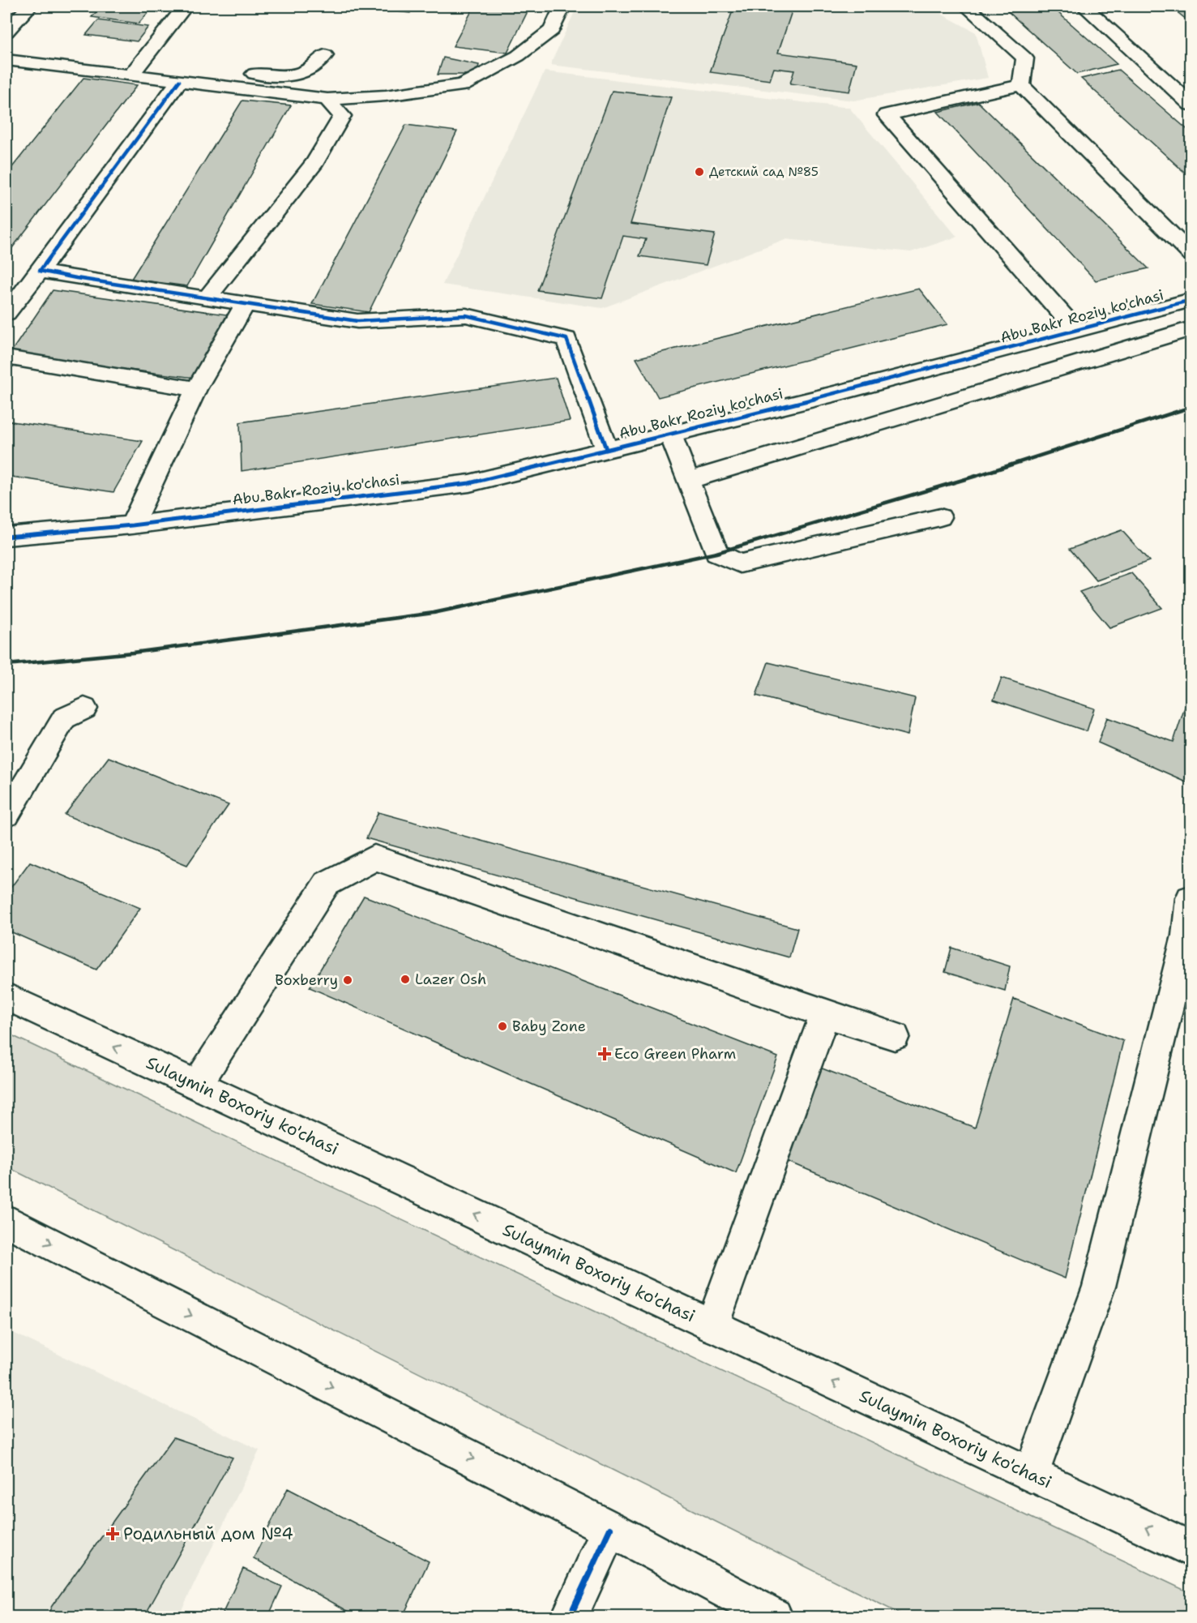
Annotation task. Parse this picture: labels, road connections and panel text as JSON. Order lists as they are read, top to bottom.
{
  "streets": {
    "street": ["Abu Bakr Roziy ko'chasi", "Sulaymin Boxoriy ko'chasi"]
  },
  "places": {
    "other": [
      "Детский сад №85",
      "Lazer Osh",
      "Boxberry",
      "Baby Zone"
    ],
    "health": ["Eco Green Pharm", "Родильный дом №4"]
  }
}
